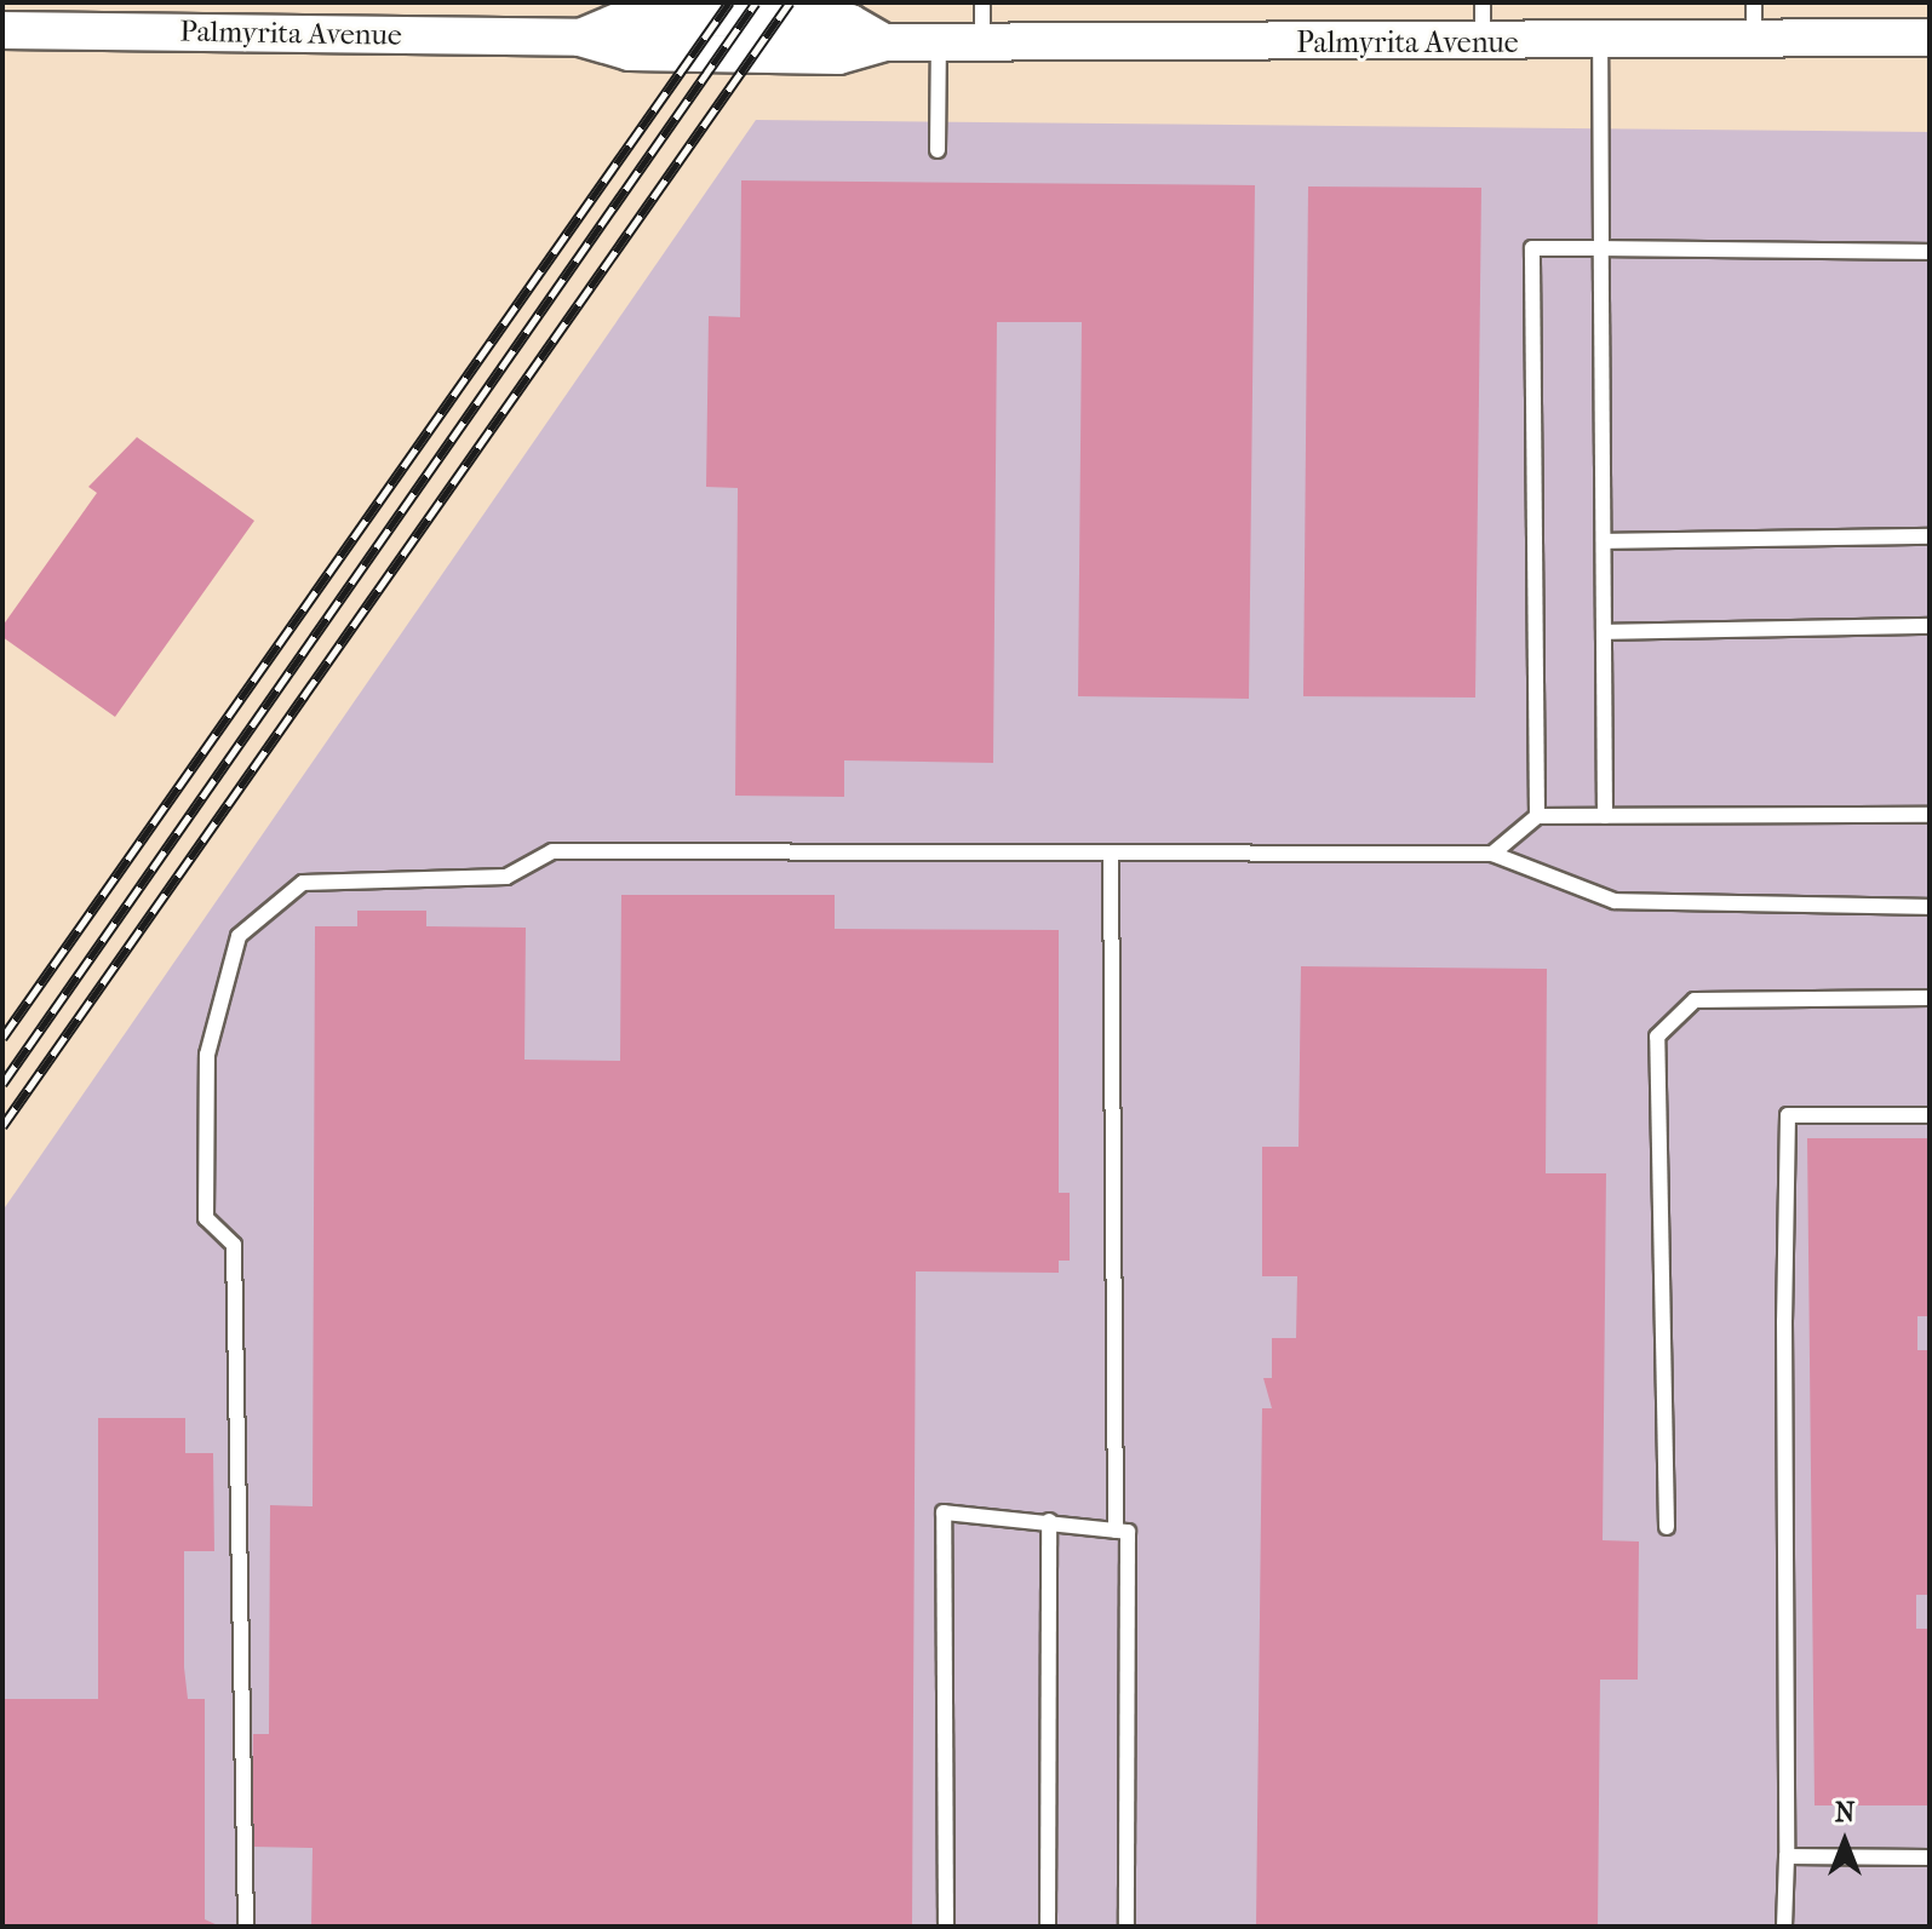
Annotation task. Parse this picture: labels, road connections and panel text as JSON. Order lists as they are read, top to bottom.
{
  "streets": {
    "street": ["Palmyrita Avenue"]
  },
  "north": "top"
}
